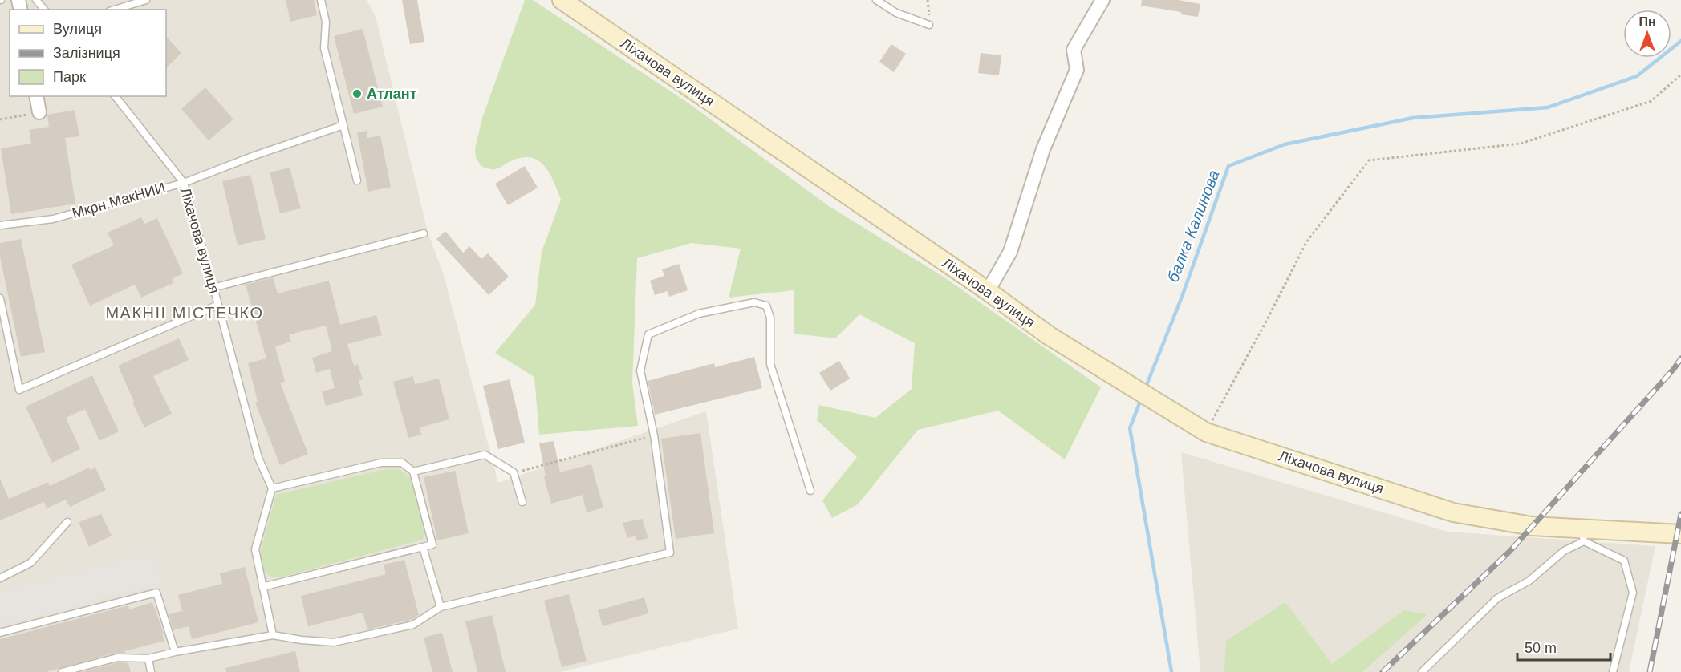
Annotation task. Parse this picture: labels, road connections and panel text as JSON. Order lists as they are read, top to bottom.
{
  "streets": {
    "street": ["Ліхачова вулиця"],
    "lane": ["Мкрн МакНИИ"]
  },
  "crossings": [
    ["Ліхачова вулиця", "Мкрн МакНИИ"]
  ],
  "districts": ["МАКНІІ МІСТЕЧКО"],
  "water": ["балка Калинова"],
  "places": ["Атлант"],
  "legend": ["Вулиця", "Залізниця", "Парк"],
  "scale_bar": "50 m",
  "north": "top"
}
